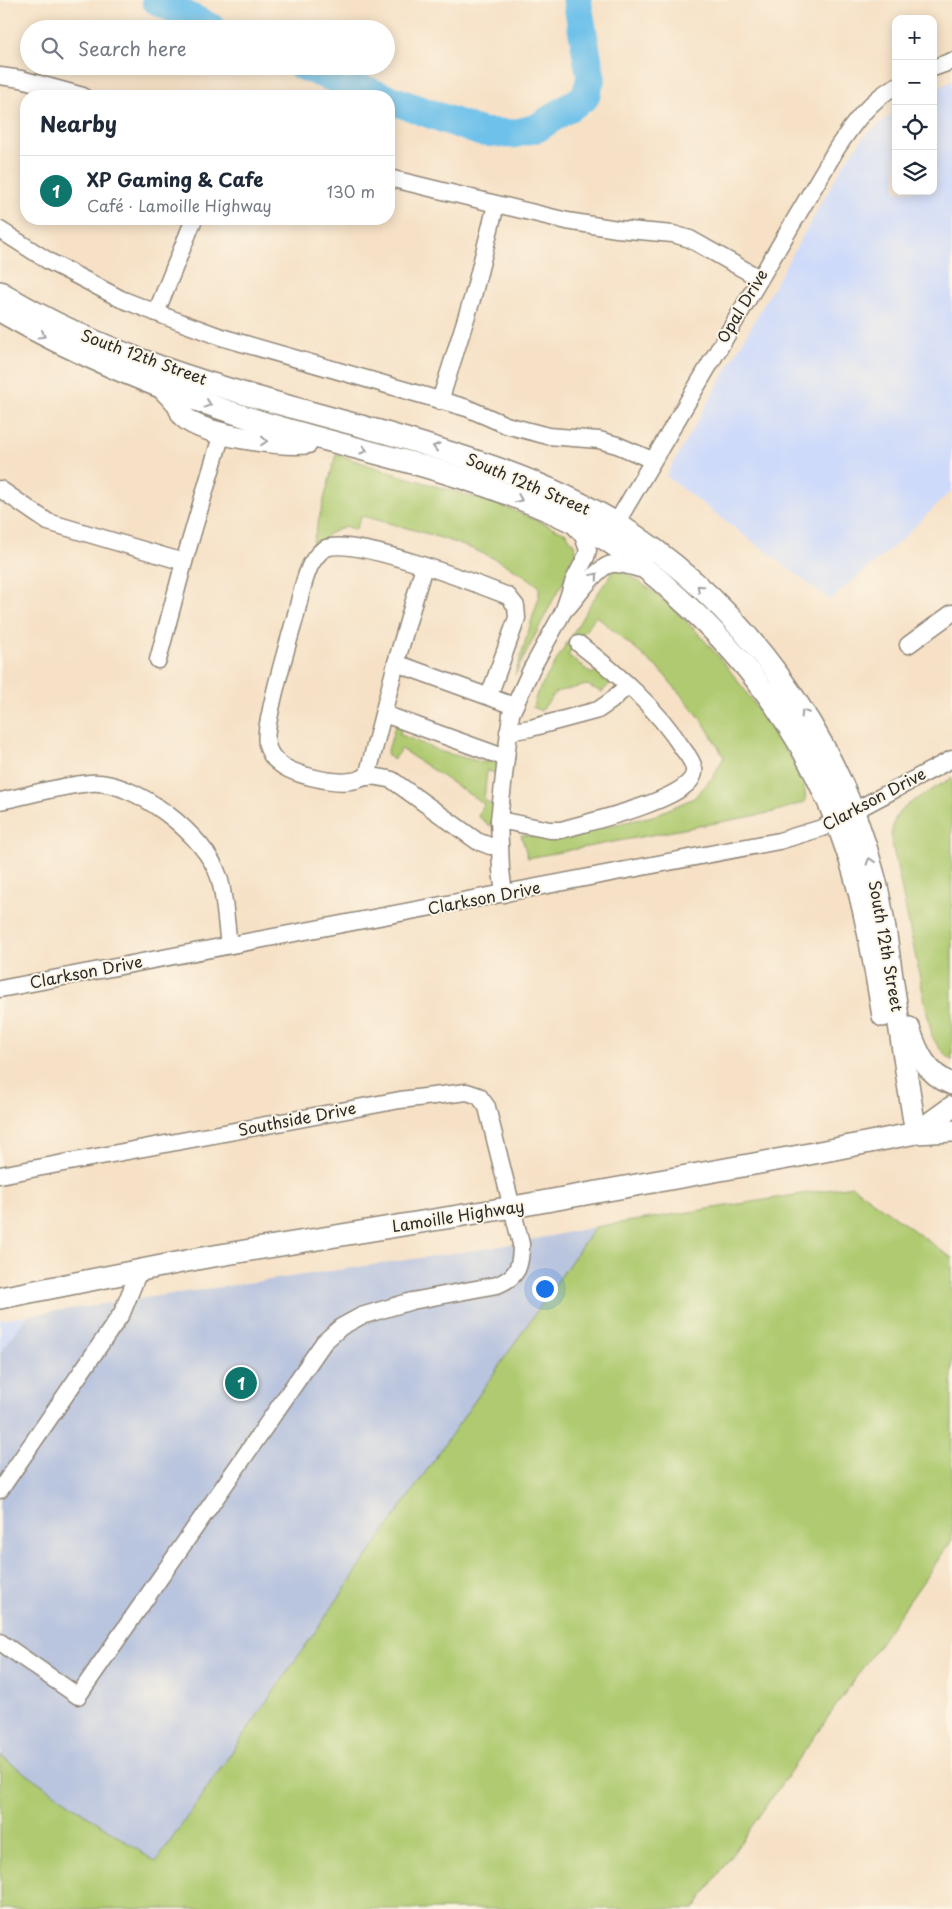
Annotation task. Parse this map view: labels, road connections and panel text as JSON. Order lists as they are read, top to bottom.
{
  "streets": {
    "main road": ["South 12th Street", "Lamoille Highway"],
    "street": ["Opal Drive", "Clarkson Drive", "Southside Drive"]
  },
  "crossings": [
    ["Opal Drive", "South 12th Street"],
    ["South 12th Street", "Clarkson Drive"],
    ["South 12th Street", "Lamoille Highway"],
    ["Southside Drive", "Lamoille Highway"]
  ],
  "page": {
    "map_buttons": ["+", "−"],
    "search": "Search here",
    "heading": "Nearby",
    "list": [
      {
        "mark": "1",
        "name": "XP Gaming & Cafe",
        "note": "Café · Lamoille Highway",
        "value": "130 m"
      }
    ],
    "pins": "1"
  }
}
